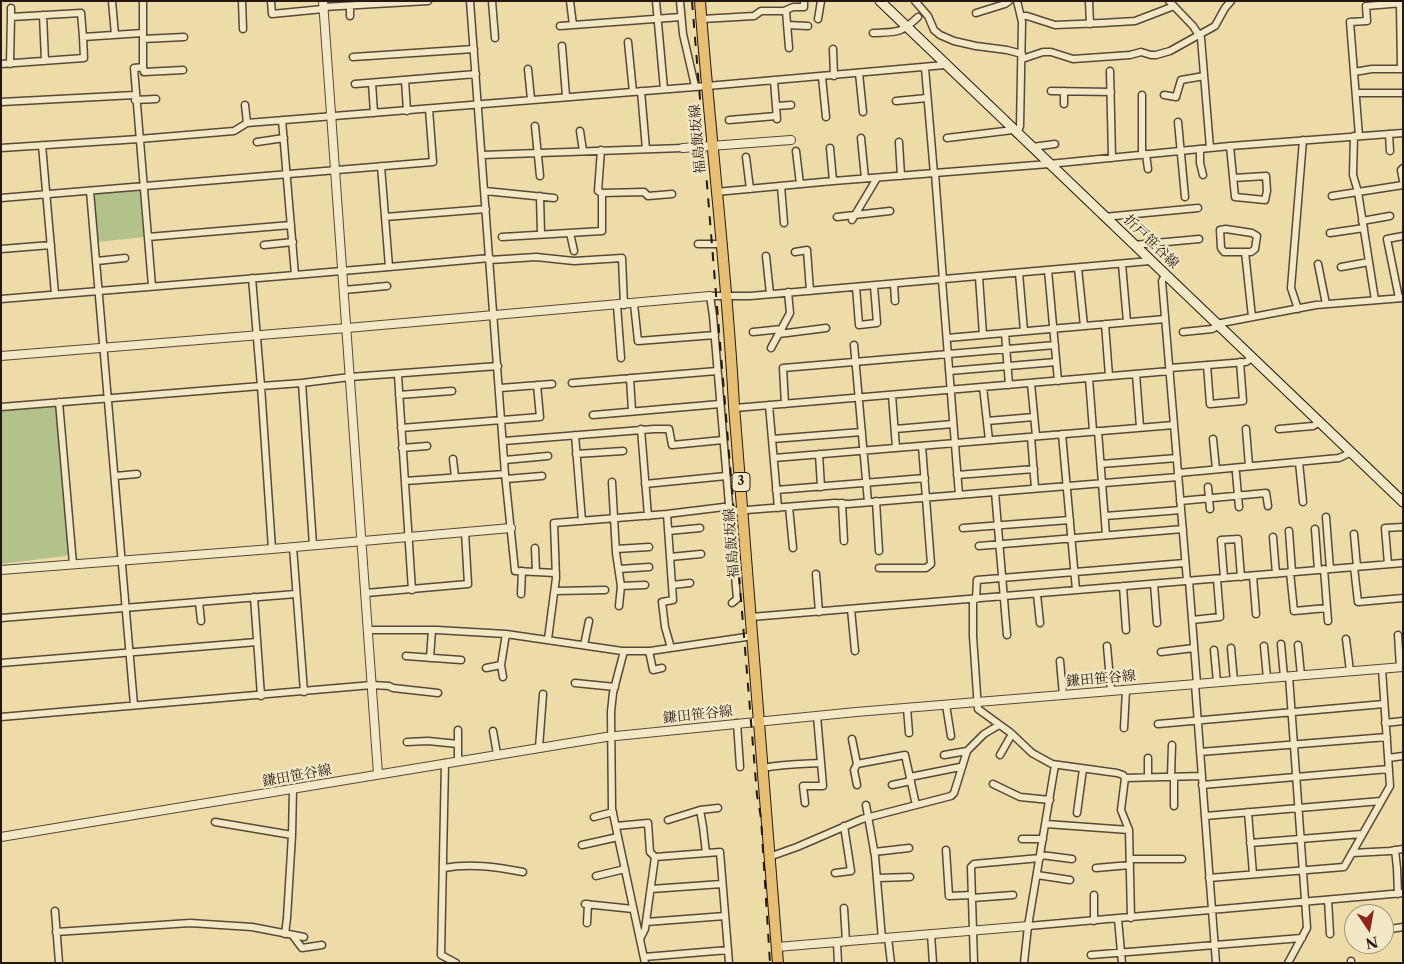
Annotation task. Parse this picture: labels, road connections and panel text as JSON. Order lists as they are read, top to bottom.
{
  "streets": {
    "main road": ["福島飯坂線", "折戸笹谷線", "3"],
    "street": ["鎌田笹谷線"]
  },
  "crossings": [
    ["福島飯坂線", "鎌田笹谷線"]
  ],
  "north": "bottom"
}
